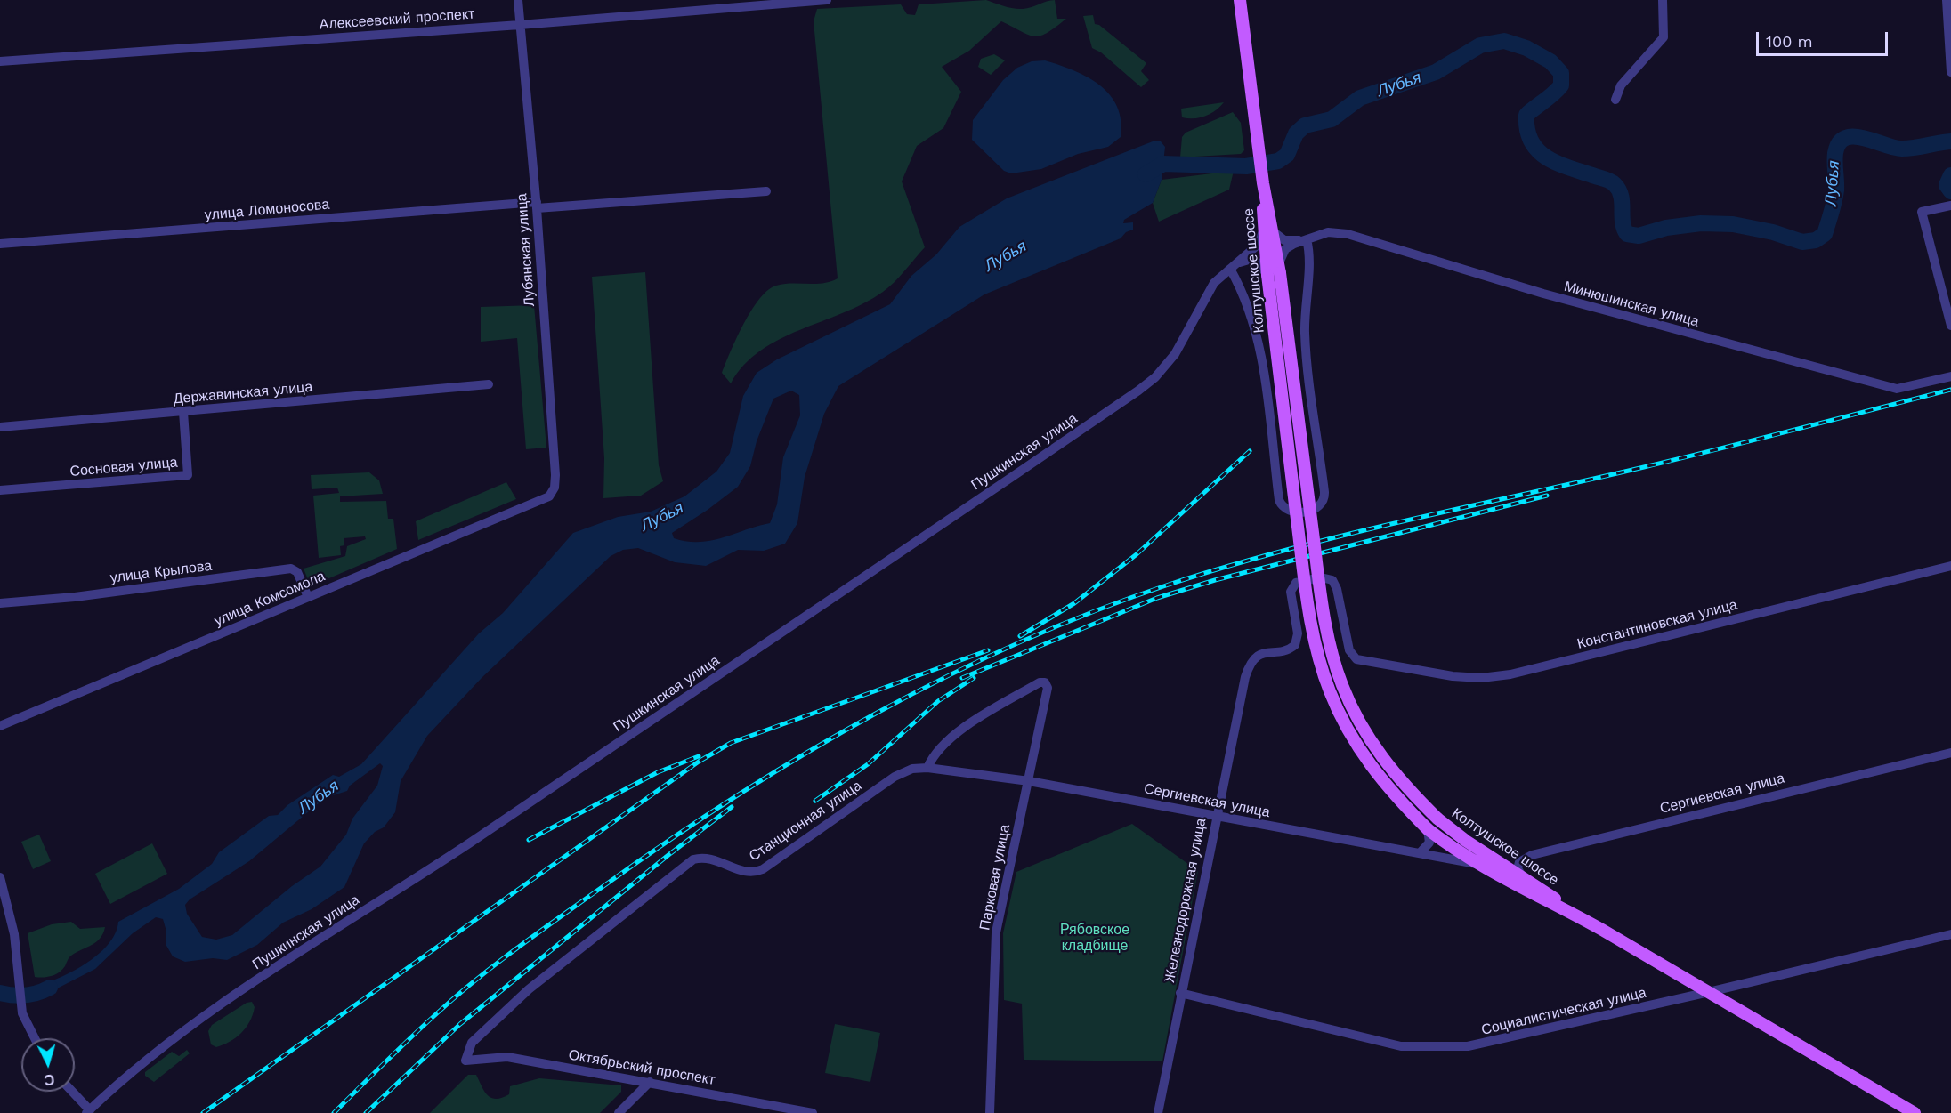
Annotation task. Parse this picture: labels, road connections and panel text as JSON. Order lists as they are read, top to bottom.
{
  "streets": {
    "main road": ["Колтушское шоссе"],
    "street": [
      "Алексеевский проспект",
      "улица Ломоносова",
      "Лубянская улица",
      "Минюшинская улица",
      "Державинская улица",
      "Пушкинская улица",
      "Сосновая улица",
      "улица Крылова",
      "улица Комсомола",
      "Константиновская улица",
      "Сергиевская улица",
      "Станционная улица",
      "Парковая улица",
      "Железнодорожная улица",
      "Социалистическая улица",
      "Октябрьский проспект"
    ]
  },
  "crossings": [
    ["Алексеевский проспект", "Лубянская улица"],
    ["улица Ломоносова", "Лубянская улица"],
    ["Лубянская улица", "улица Комсомола"],
    ["Колтушское шоссе", "Минюшинская улица"],
    ["Колтушское шоссе", "Пушкинская улица"],
    ["Колтушское шоссе", "Сергиевская улица"],
    ["Колтушское шоссе", "Социалистическая улица"],
    ["Минюшинская улица", "Пушкинская улица"],
    ["Державинская улица", "Сосновая улица"],
    ["улица Крылова", "улица Комсомола"],
    ["Константиновская улица", "Железнодорожная улица"],
    ["Сергиевская улица", "Станционная улица"],
    ["Сергиевская улица", "Парковая улица"],
    ["Сергиевская улица", "Железнодорожная улица"],
    ["Станционная улица", "Парковая улица"],
    ["Станционная улица", "Октябрьский проспект"],
    ["Железнодорожная улица", "Социалистическая улица"]
  ],
  "water": ["Лубья"],
  "parks": ["Рябовское кладбище"],
  "scale_bar": "100 m",
  "north": "bottom"
}
